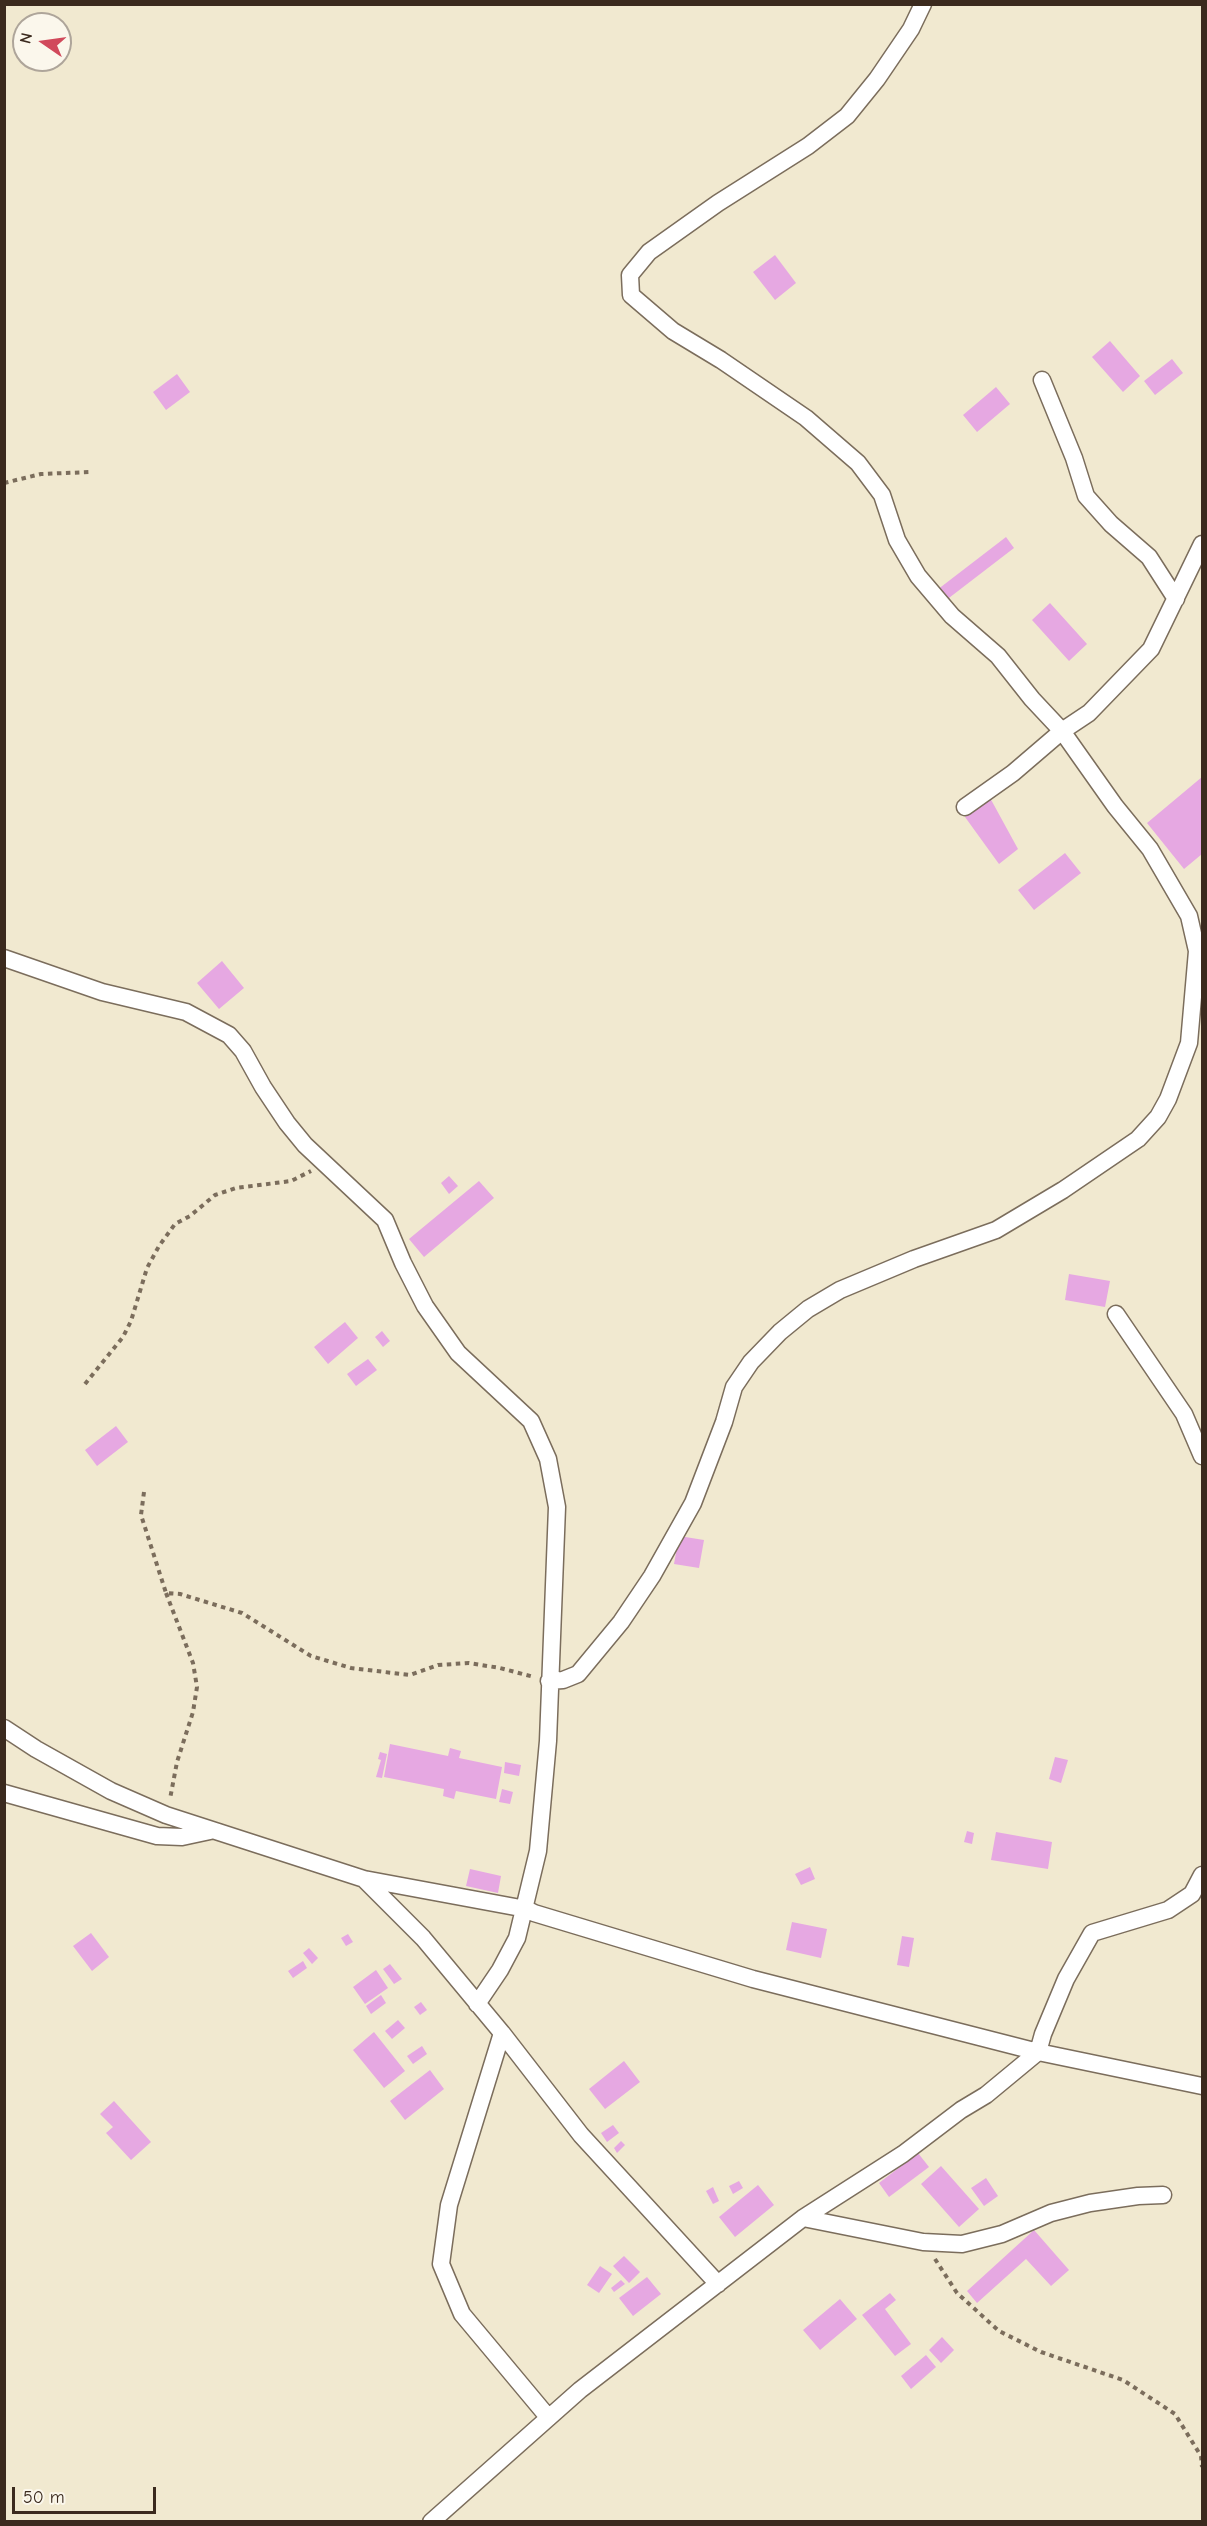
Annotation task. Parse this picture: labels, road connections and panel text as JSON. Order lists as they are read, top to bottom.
{
  "scale_bar": "50 m",
  "north": "left"
}
